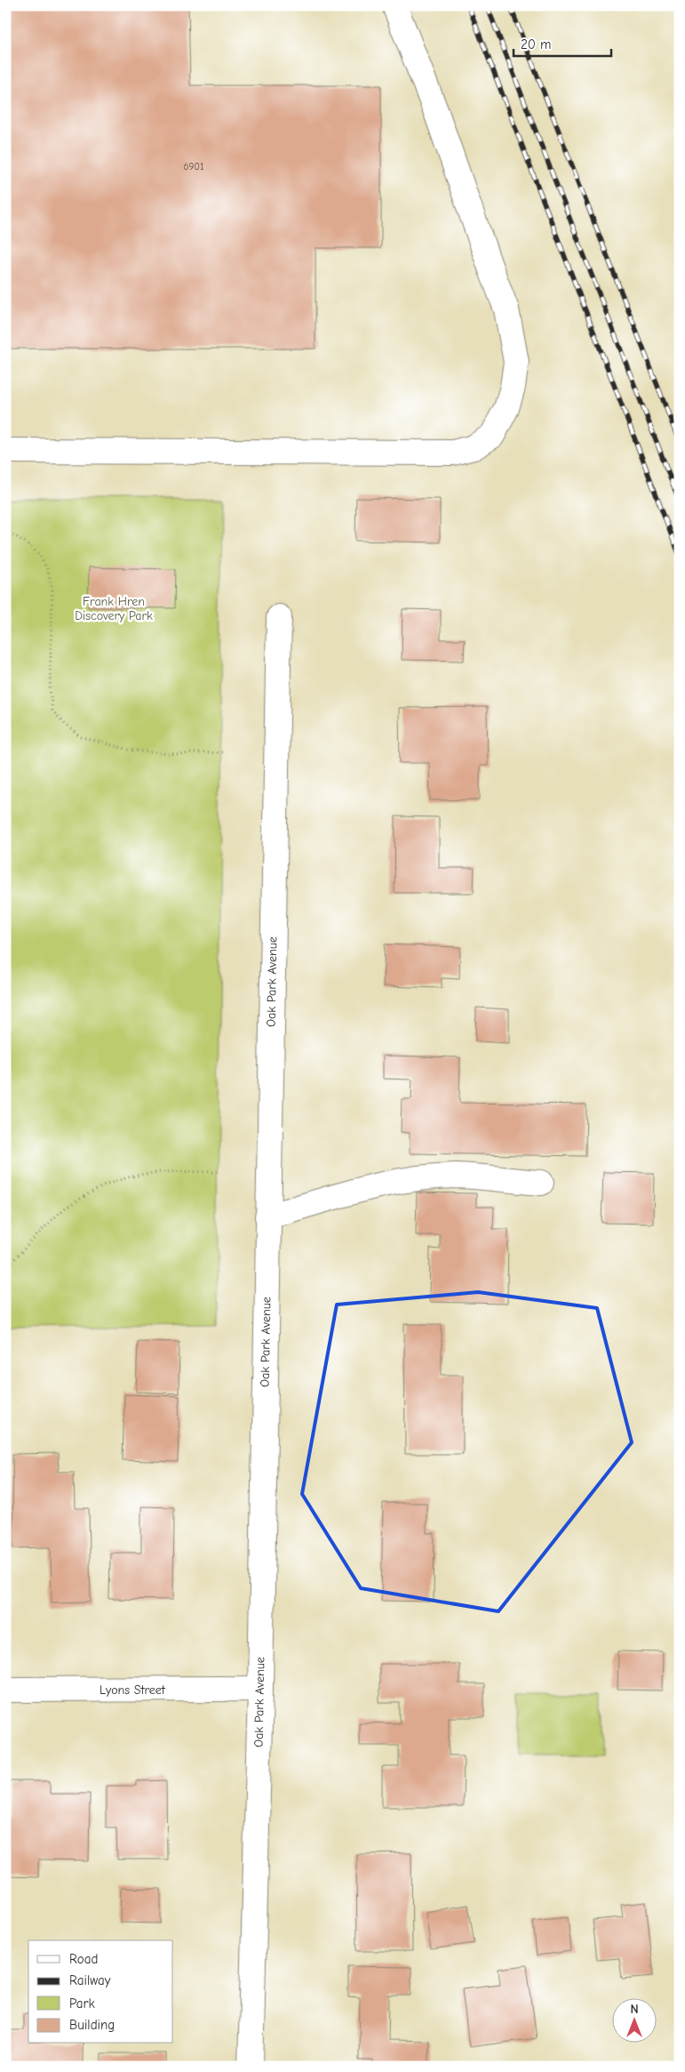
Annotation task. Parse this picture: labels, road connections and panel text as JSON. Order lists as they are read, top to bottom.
{
  "streets": {
    "street": ["Oak Park Avenue", "Lyons Street"]
  },
  "crossings": [
    ["Oak Park Avenue", "Lyons Street"]
  ],
  "parks": ["Frank Hren Discovery Park"],
  "house_numbers": ["6901"],
  "legend": [
    "Road",
    "Railway",
    "Park",
    "Building"
  ],
  "scale_bar": "20 m",
  "north": "top"
}
